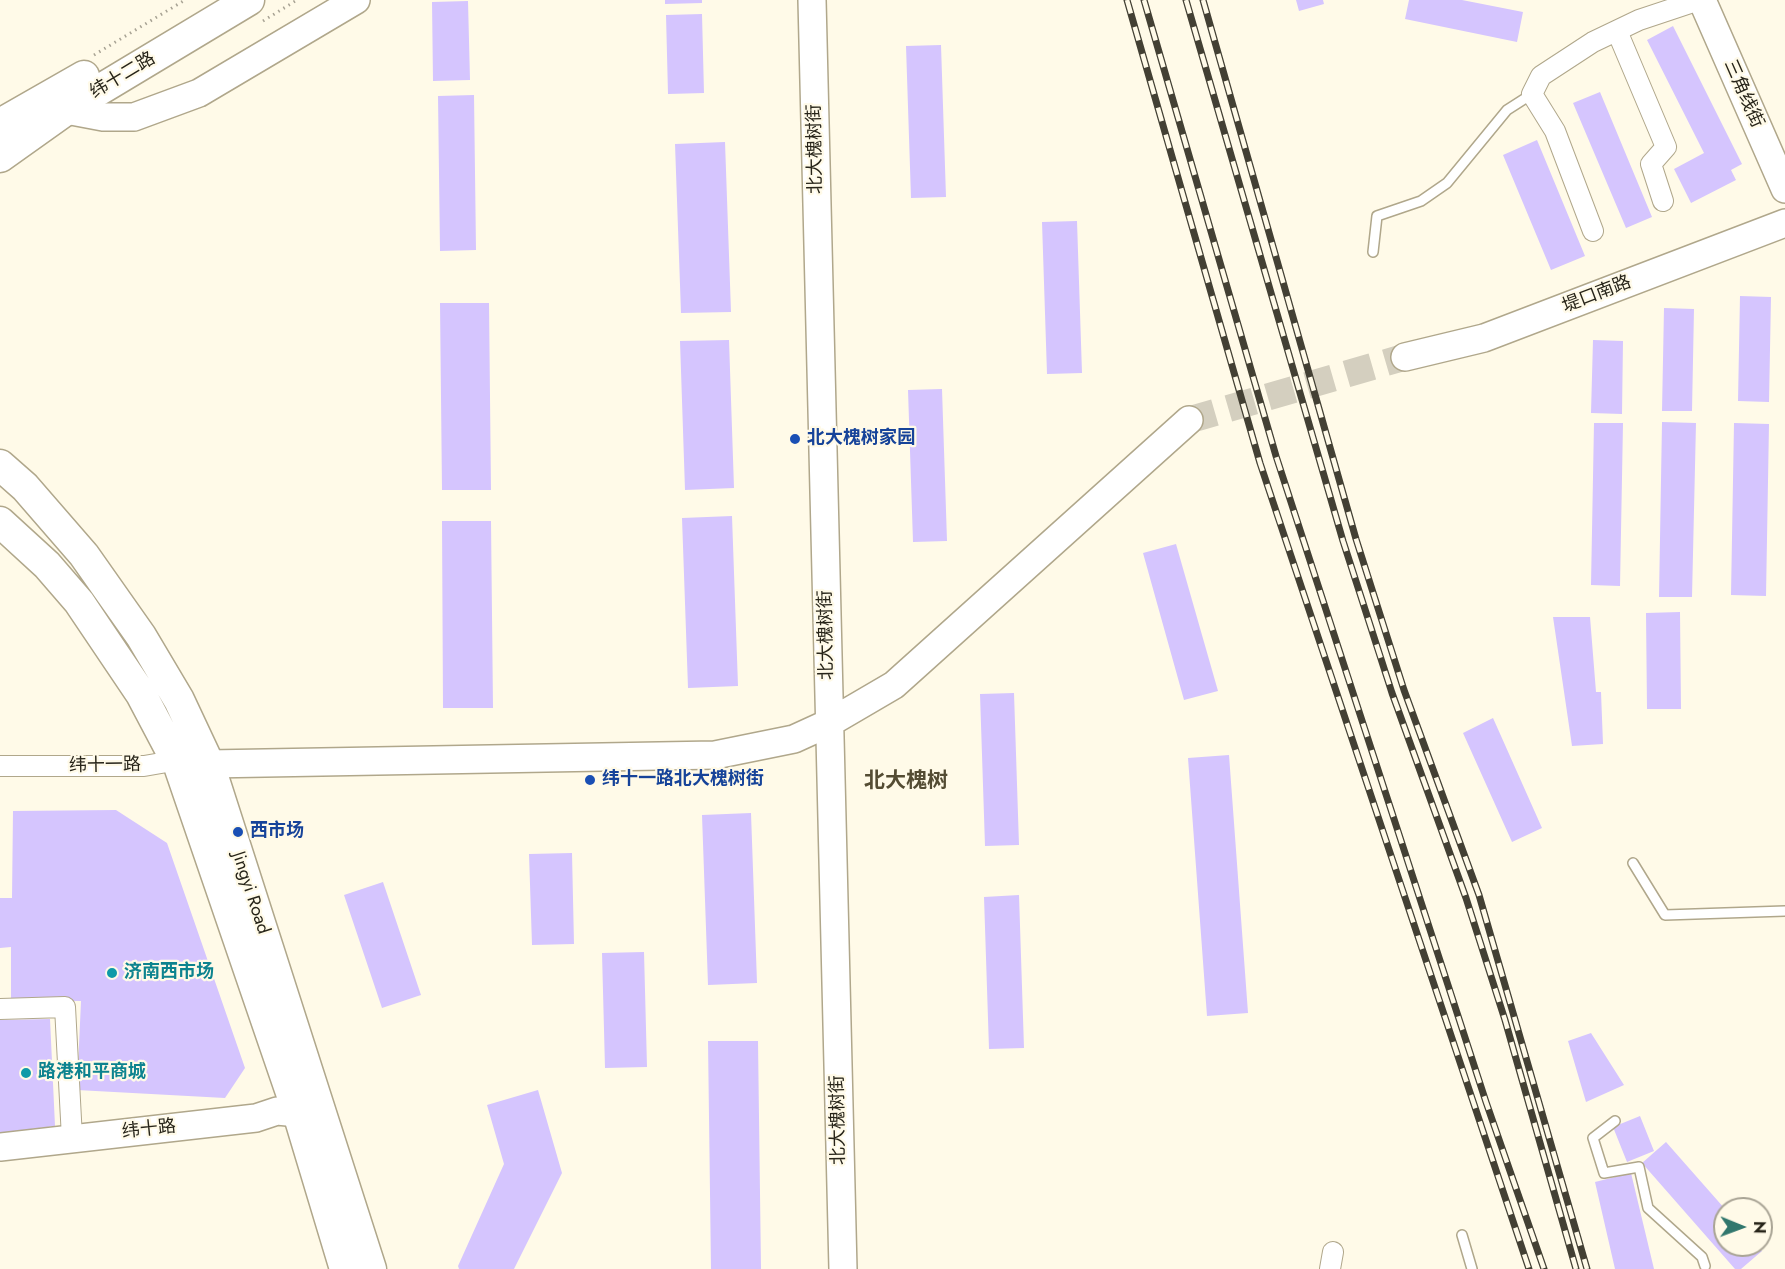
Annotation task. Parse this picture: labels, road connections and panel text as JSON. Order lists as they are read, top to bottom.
{
  "streets": {
    "main road": ["纬十二路", "Jingyi Road"],
    "street": [
      "三角线街",
      "北大槐树街",
      "堤口南路",
      "纬十一路",
      "纬十路"
    ]
  },
  "crossings": [
    ["纬十一路", "Jingyi Road"],
    ["Jingyi Road", "纬十路"]
  ],
  "districts": ["北大槐树"],
  "places": [
    "北大槐树家园",
    "纬十一路北大槐树街",
    "西市场",
    "济南西市场",
    "路港和平商城"
  ],
  "north": "right"
}
